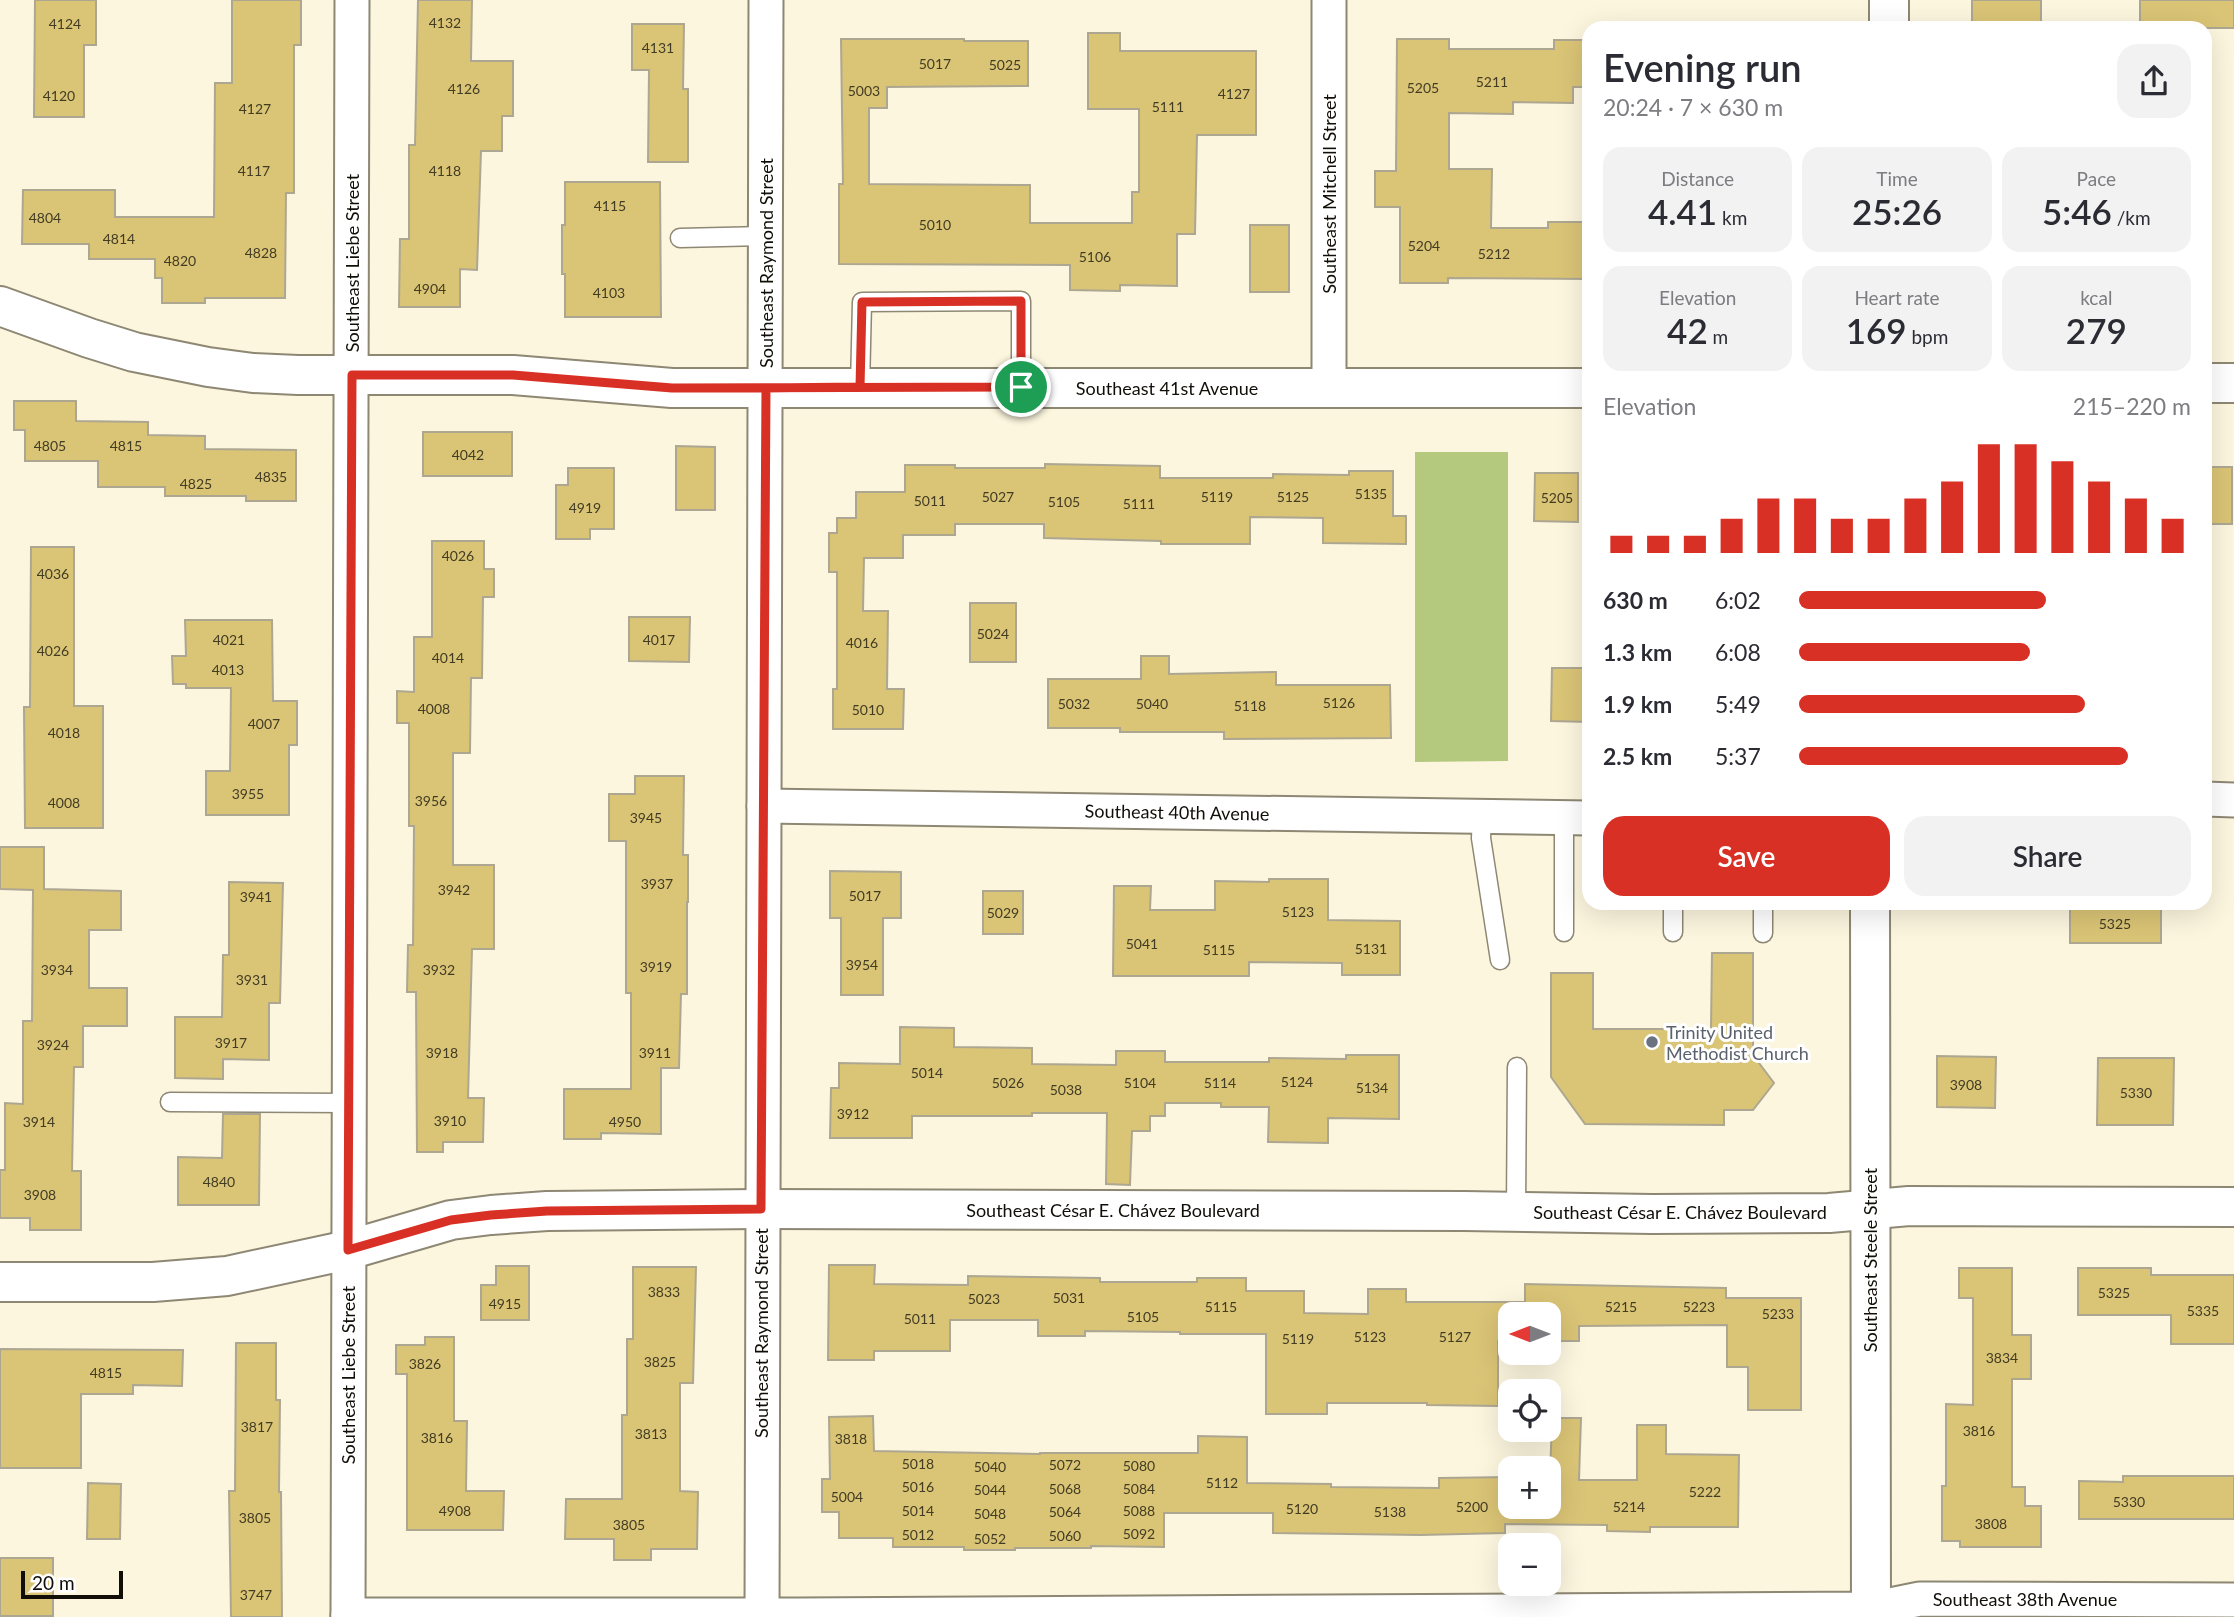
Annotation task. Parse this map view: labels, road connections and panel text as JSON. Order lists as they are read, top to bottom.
{
  "streets": {
    "street": [
      "Southeast Mitchell Street",
      "Southeast Liebe Street",
      "Southeast Raymond Street",
      "Southeast 41st Avenue",
      "Southeast 40th Avenue",
      "Southeast César E. Chávez Boulevard",
      "Southeast Steele Street",
      "Southeast 38th Avenue"
    ]
  },
  "crossings": [
    ["Southeast Mitchell Street", "Southeast 41st Avenue"],
    ["Southeast Liebe Street", "Southeast 41st Avenue"],
    ["Southeast Liebe Street", "Southeast César E. Chávez Boulevard"],
    ["Southeast Liebe Street", "Southeast 38th Avenue"],
    ["Southeast Raymond Street", "Southeast 41st Avenue"],
    ["Southeast Raymond Street", "Southeast 40th Avenue"],
    ["Southeast Raymond Street", "Southeast César E. Chávez Boulevard"],
    ["Southeast Raymond Street", "Southeast 38th Avenue"],
    ["Southeast César E. Chávez Boulevard", "Southeast Steele Street"],
    ["Southeast Steele Street", "Southeast 38th Avenue"]
  ],
  "places": ["Trinity United Methodist Church"],
  "house_numbers": [
    "4132",
    "4124",
    "4131",
    "5017",
    "5025",
    "5211",
    "5205",
    "4126",
    "5003",
    "4127",
    "4120",
    "5111",
    "4127",
    "4117",
    "4118",
    "4115",
    "4804",
    "5010",
    "4814",
    "5204",
    "4828",
    "5212",
    "5106",
    "4820",
    "4904",
    "4103",
    "4805",
    "4815",
    "4042",
    "4835",
    "4825",
    "5135",
    "5027",
    "5119",
    "5125",
    "5205",
    "5011",
    "5105",
    "5111",
    "4919",
    "4026",
    "4036",
    "5024",
    "4021",
    "4017",
    "4016",
    "4026",
    "4014",
    "4013",
    "5126",
    "5032",
    "5040",
    "5118",
    "4008",
    "5010",
    "4007",
    "4018",
    "3955",
    "3956",
    "4008",
    "3945",
    "3937",
    "3942",
    "5017",
    "3941",
    "5123",
    "5029",
    "5325",
    "5041",
    "5131",
    "5115",
    "3954",
    "3919",
    "3934",
    "3932",
    "3931",
    "3917",
    "3924",
    "3918",
    "3911",
    "5014",
    "5124",
    "5026",
    "5104",
    "5114",
    "3908",
    "5134",
    "5038",
    "5330",
    "3912",
    "3910",
    "3914",
    "4950",
    "4840",
    "3908",
    "3833",
    "5325",
    "5031",
    "5023",
    "4915",
    "5115",
    "5215",
    "5223",
    "5335",
    "5233",
    "5105",
    "5011",
    "5123",
    "5127",
    "5119",
    "3834",
    "3825",
    "3826",
    "4815",
    "3817",
    "3816",
    "3813",
    "3816",
    "3818",
    "5018",
    "5072",
    "5080",
    "5040",
    "5112",
    "5016",
    "5068",
    "5084",
    "5044",
    "5222",
    "5004",
    "5330",
    "5200",
    "5214",
    "5120",
    "4908",
    "5014",
    "5088",
    "5064",
    "5138",
    "5048",
    "3805",
    "3808",
    "3805",
    "5092",
    "5012",
    "5060",
    "5052",
    "3747"
  ],
  "scale_bar": "20 m",
  "north": "left",
  "page": {
    "heading": ["Evening run", "20:24 · 7 × 630 m"],
    "stats": [
      ["Distance", "4.41 km"],
      ["Time", "25:26"],
      ["Pace", "5:46 /km"],
      ["Elevation", "42 m"],
      ["Heart rate", "169 bpm"],
      ["kcal", "279"]
    ],
    "chart": ["Elevation", "215–220 m"],
    "list": [
      {
        "name": "630 m",
        "note": "6:02"
      },
      {
        "name": "1.3 km",
        "note": "6:08"
      },
      {
        "name": "1.9 km",
        "note": "5:49"
      },
      {
        "name": "2.5 km",
        "note": "5:37"
      }
    ],
    "buttons": ["Save", "Share"],
    "map_buttons": ["+", "−"],
    "scale": "20 m"
  }
}
